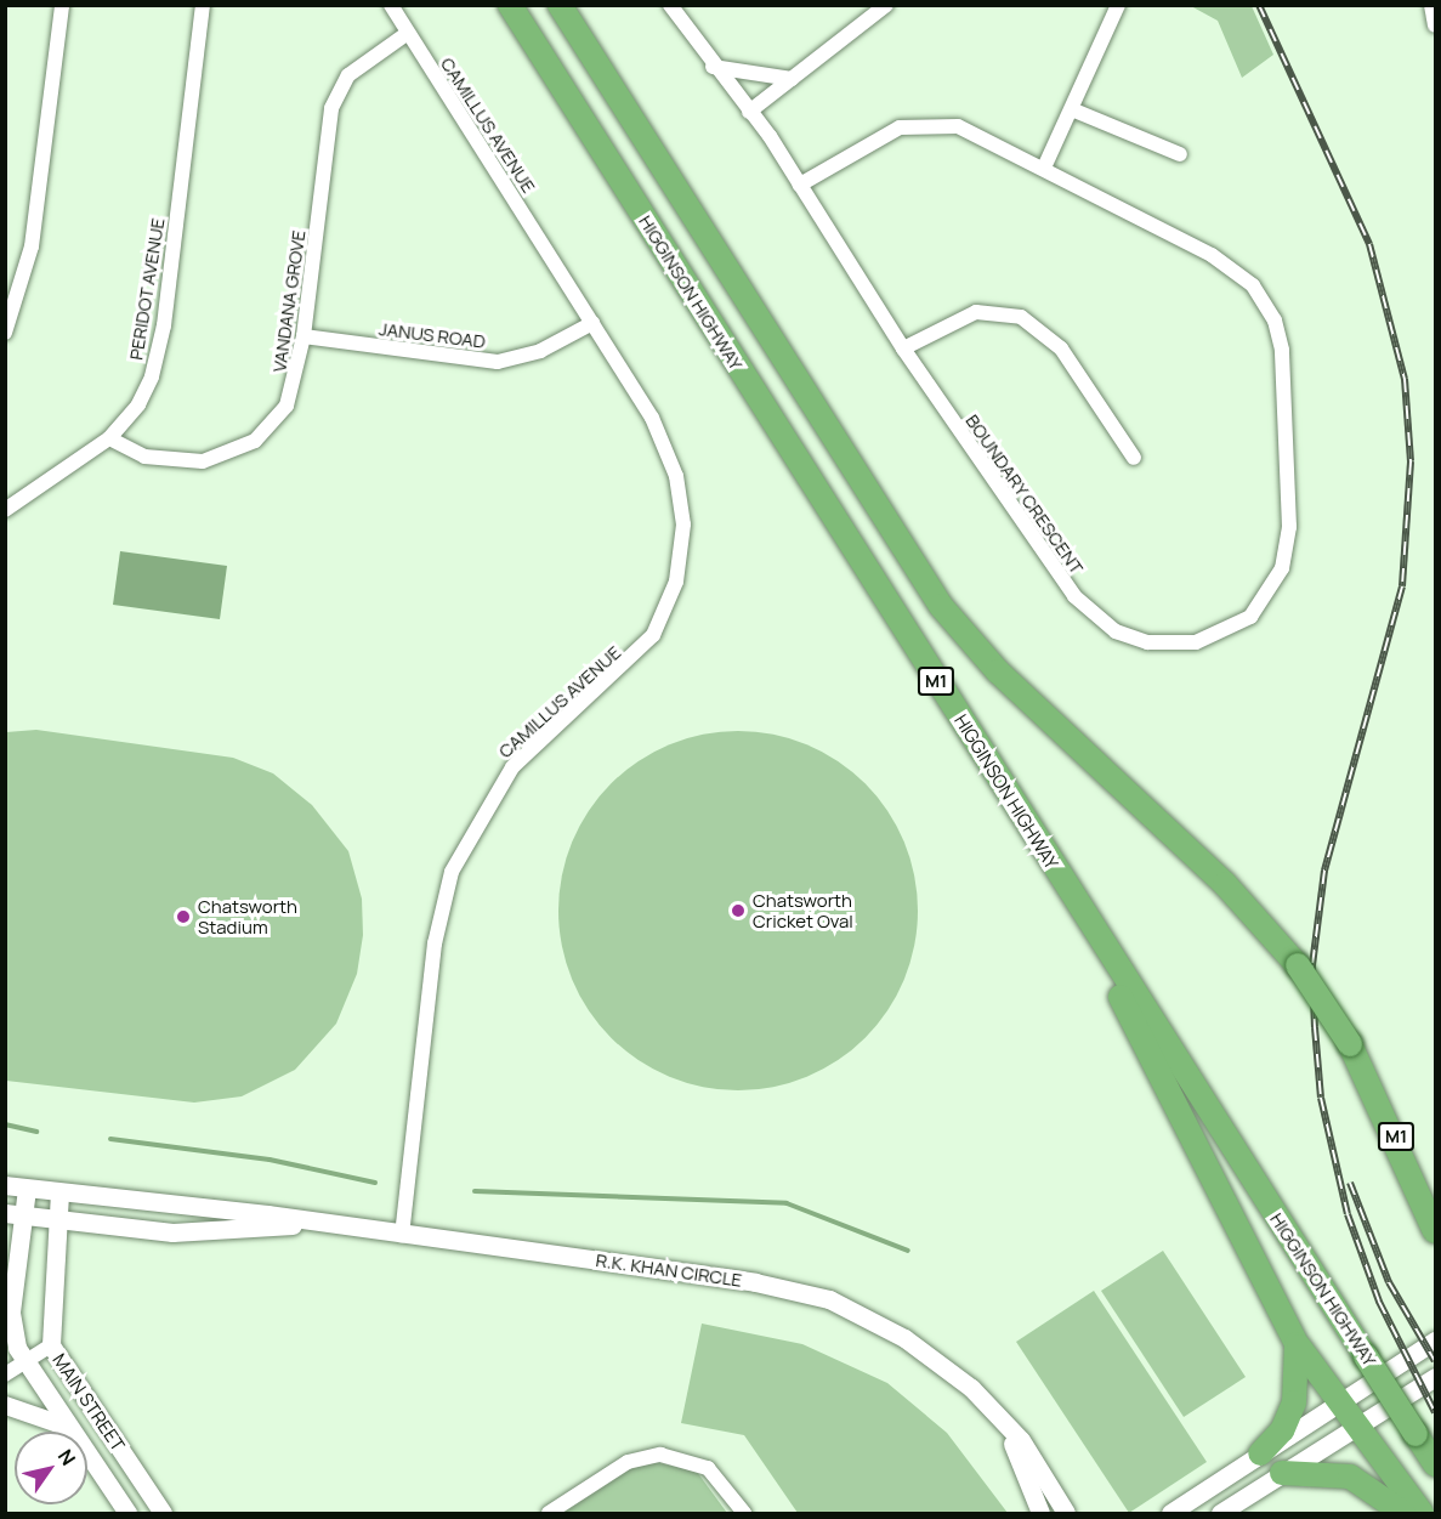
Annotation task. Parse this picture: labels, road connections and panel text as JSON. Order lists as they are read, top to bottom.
{
  "streets": {
    "highway": ["HIGGINSON HIGHWAY", "M1"],
    "street": [
      "CAMILLUS AVENUE",
      "PERIDOT AVENUE",
      "VANDANA GROVE",
      "JANUS ROAD",
      "BOUNDARY CRESCENT",
      "R.K. KHAN CIRCLE",
      "MAIN STREET"
    ]
  },
  "crossings": [
    ["CAMILLUS AVENUE", "VANDANA GROVE"],
    ["CAMILLUS AVENUE", "JANUS ROAD"],
    ["CAMILLUS AVENUE", "R.K. KHAN CIRCLE"],
    ["PERIDOT AVENUE", "VANDANA GROVE"],
    ["VANDANA GROVE", "JANUS ROAD"],
    ["R.K. KHAN CIRCLE", "MAIN STREET"]
  ],
  "places": ["Chatsworth Cricket Oval", "Chatsworth Stadium"],
  "north": "top right"
}
